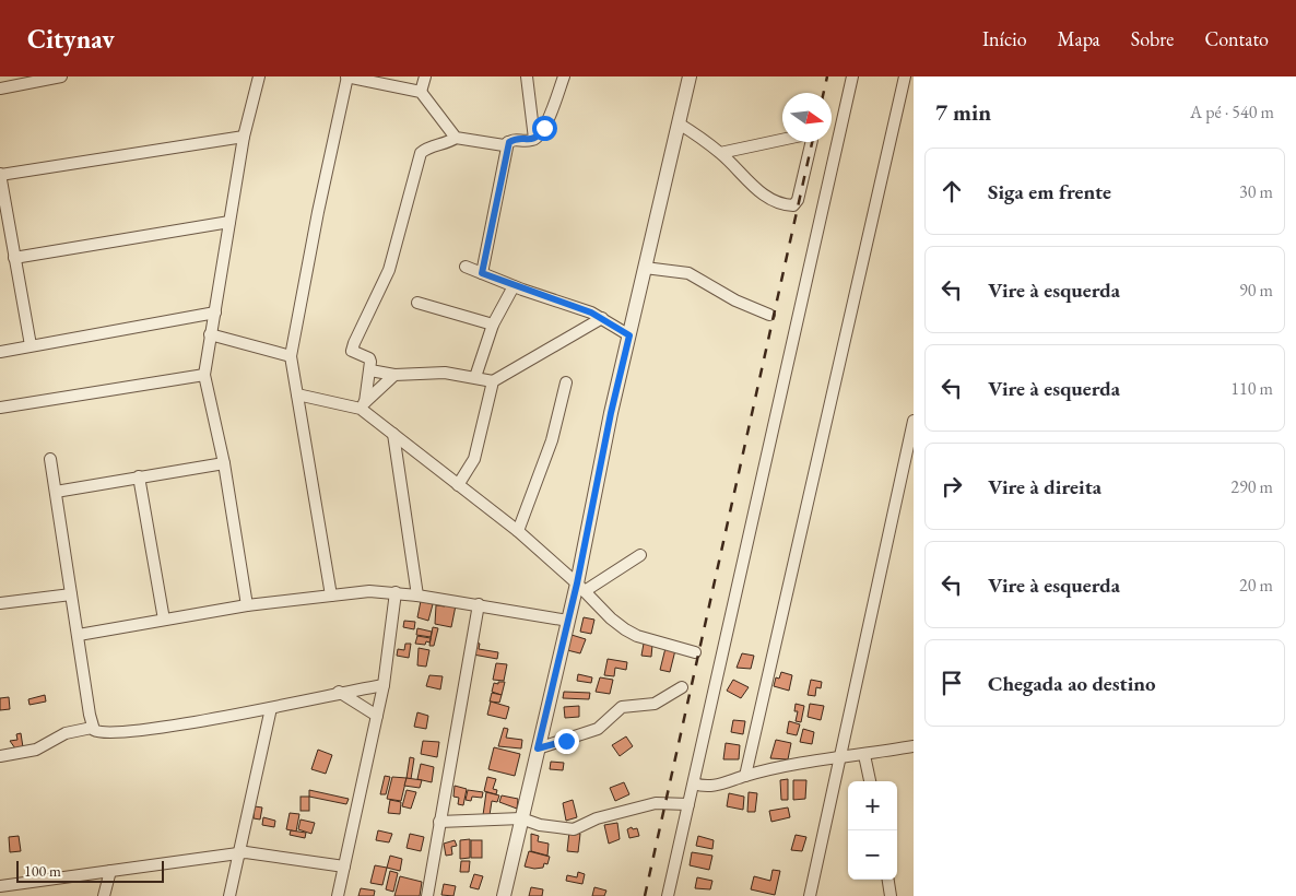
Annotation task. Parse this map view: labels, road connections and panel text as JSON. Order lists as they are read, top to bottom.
{
  "scale_bar": "100 m",
  "north": "right",
  "page": {
    "header": "Citynav",
    "nav": [
      "Início",
      "Mapa",
      "Sobre",
      "Contato"
    ],
    "heading": ["7 min", "A pé · 540 m"],
    "list": [
      ["Siga em frente", "30 m"],
      ["Vire à esquerda", "90 m"],
      ["Vire à esquerda", "110 m"],
      ["Vire à direita", "290 m"],
      ["Vire à esquerda", "20 m"],
      "Chegada ao destino"
    ],
    "map_buttons": ["+", "−"],
    "scale": "100 m"
  }
}
